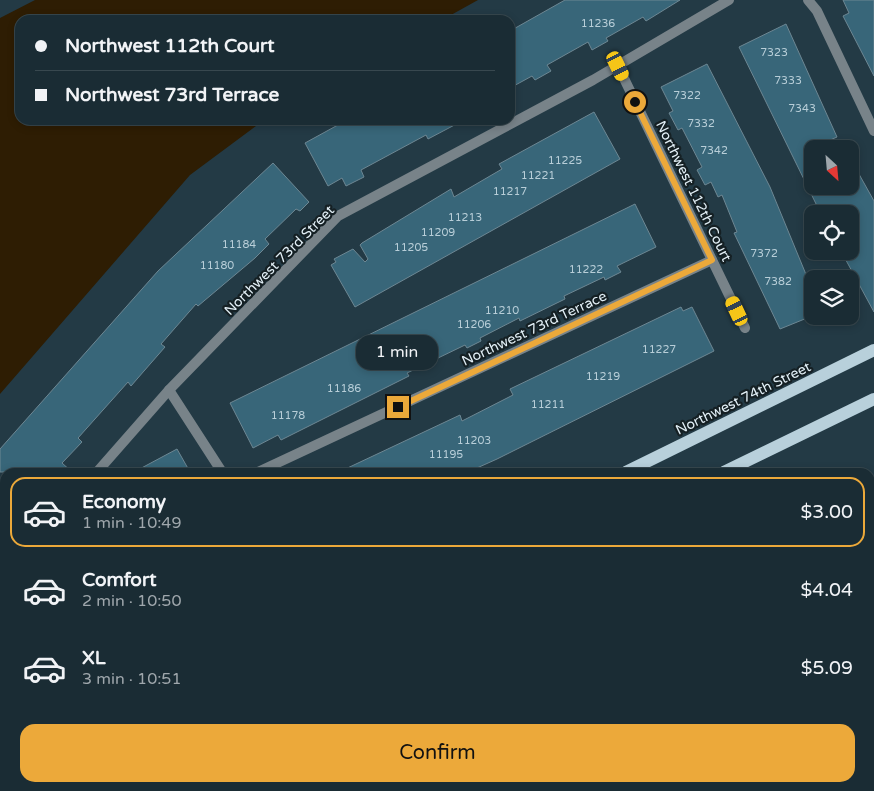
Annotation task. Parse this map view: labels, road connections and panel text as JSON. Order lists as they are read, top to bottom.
{
  "streets": {
    "main road": ["Northwest 74th Street"],
    "street": ["Northwest 112th Court", "Northwest 73rd Street", "Northwest 73rd Terrace"]
  },
  "crossings": [
    ["Northwest 112th Court", "Northwest 73rd Street"],
    ["Northwest 112th Court", "Northwest 73rd Terrace"]
  ],
  "house_numbers": [
    "11236",
    "7323",
    "7333",
    "7322",
    "7343",
    "7332",
    "7342",
    "11225",
    "11221",
    "11217",
    "11213",
    "11209",
    "11184",
    "11205",
    "7372",
    "11180",
    "11222",
    "7382",
    "11210",
    "11206",
    "11227",
    "11219",
    "11186",
    "11211",
    "11178",
    "11203",
    "11195"
  ],
  "north": "bottom right",
  "page": {
    "banner": ["Northwest 112th Court", "Northwest 73rd Terrace"],
    "bubble": "1 min",
    "list": [
      {
        "name": "Economy",
        "note": "1 min · 10:49",
        "value": "$3.00"
      },
      {
        "name": "Comfort",
        "note": "2 min · 10:50",
        "value": "$4.04"
      },
      {
        "name": "XL",
        "note": "3 min · 10:51",
        "value": "$5.09"
      }
    ],
    "buttons": "Confirm"
  }
}
